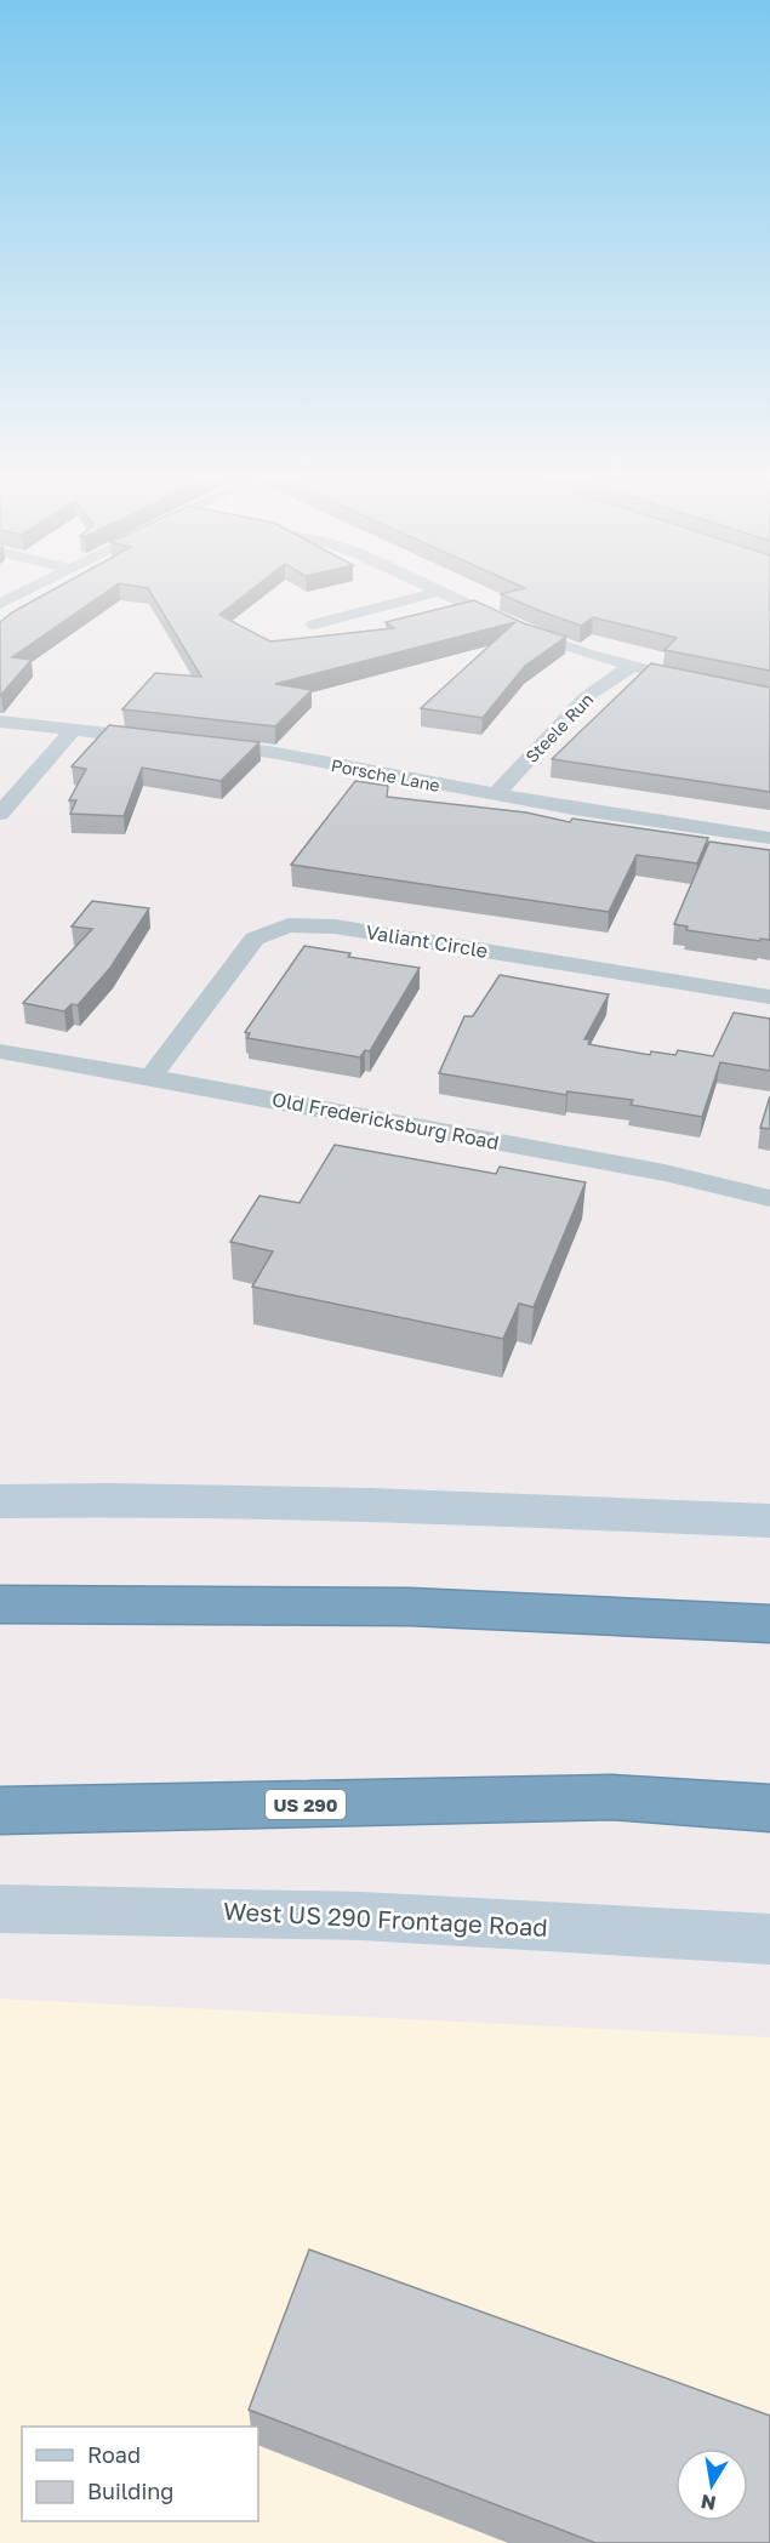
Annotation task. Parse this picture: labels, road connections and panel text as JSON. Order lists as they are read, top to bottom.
{
  "streets": {
    "highway": ["US 290"],
    "main road": ["West US 290 Frontage Road"],
    "street": [
      "Steele Run",
      "Porsche Lane",
      "Valiant Circle",
      "Old Fredericksburg Road"
    ]
  },
  "crossings": [
    ["Steele Run", "Porsche Lane"],
    ["Valiant Circle", "Old Fredericksburg Road"]
  ],
  "legend": ["Road", "Building"],
  "north": "bottom"
}
